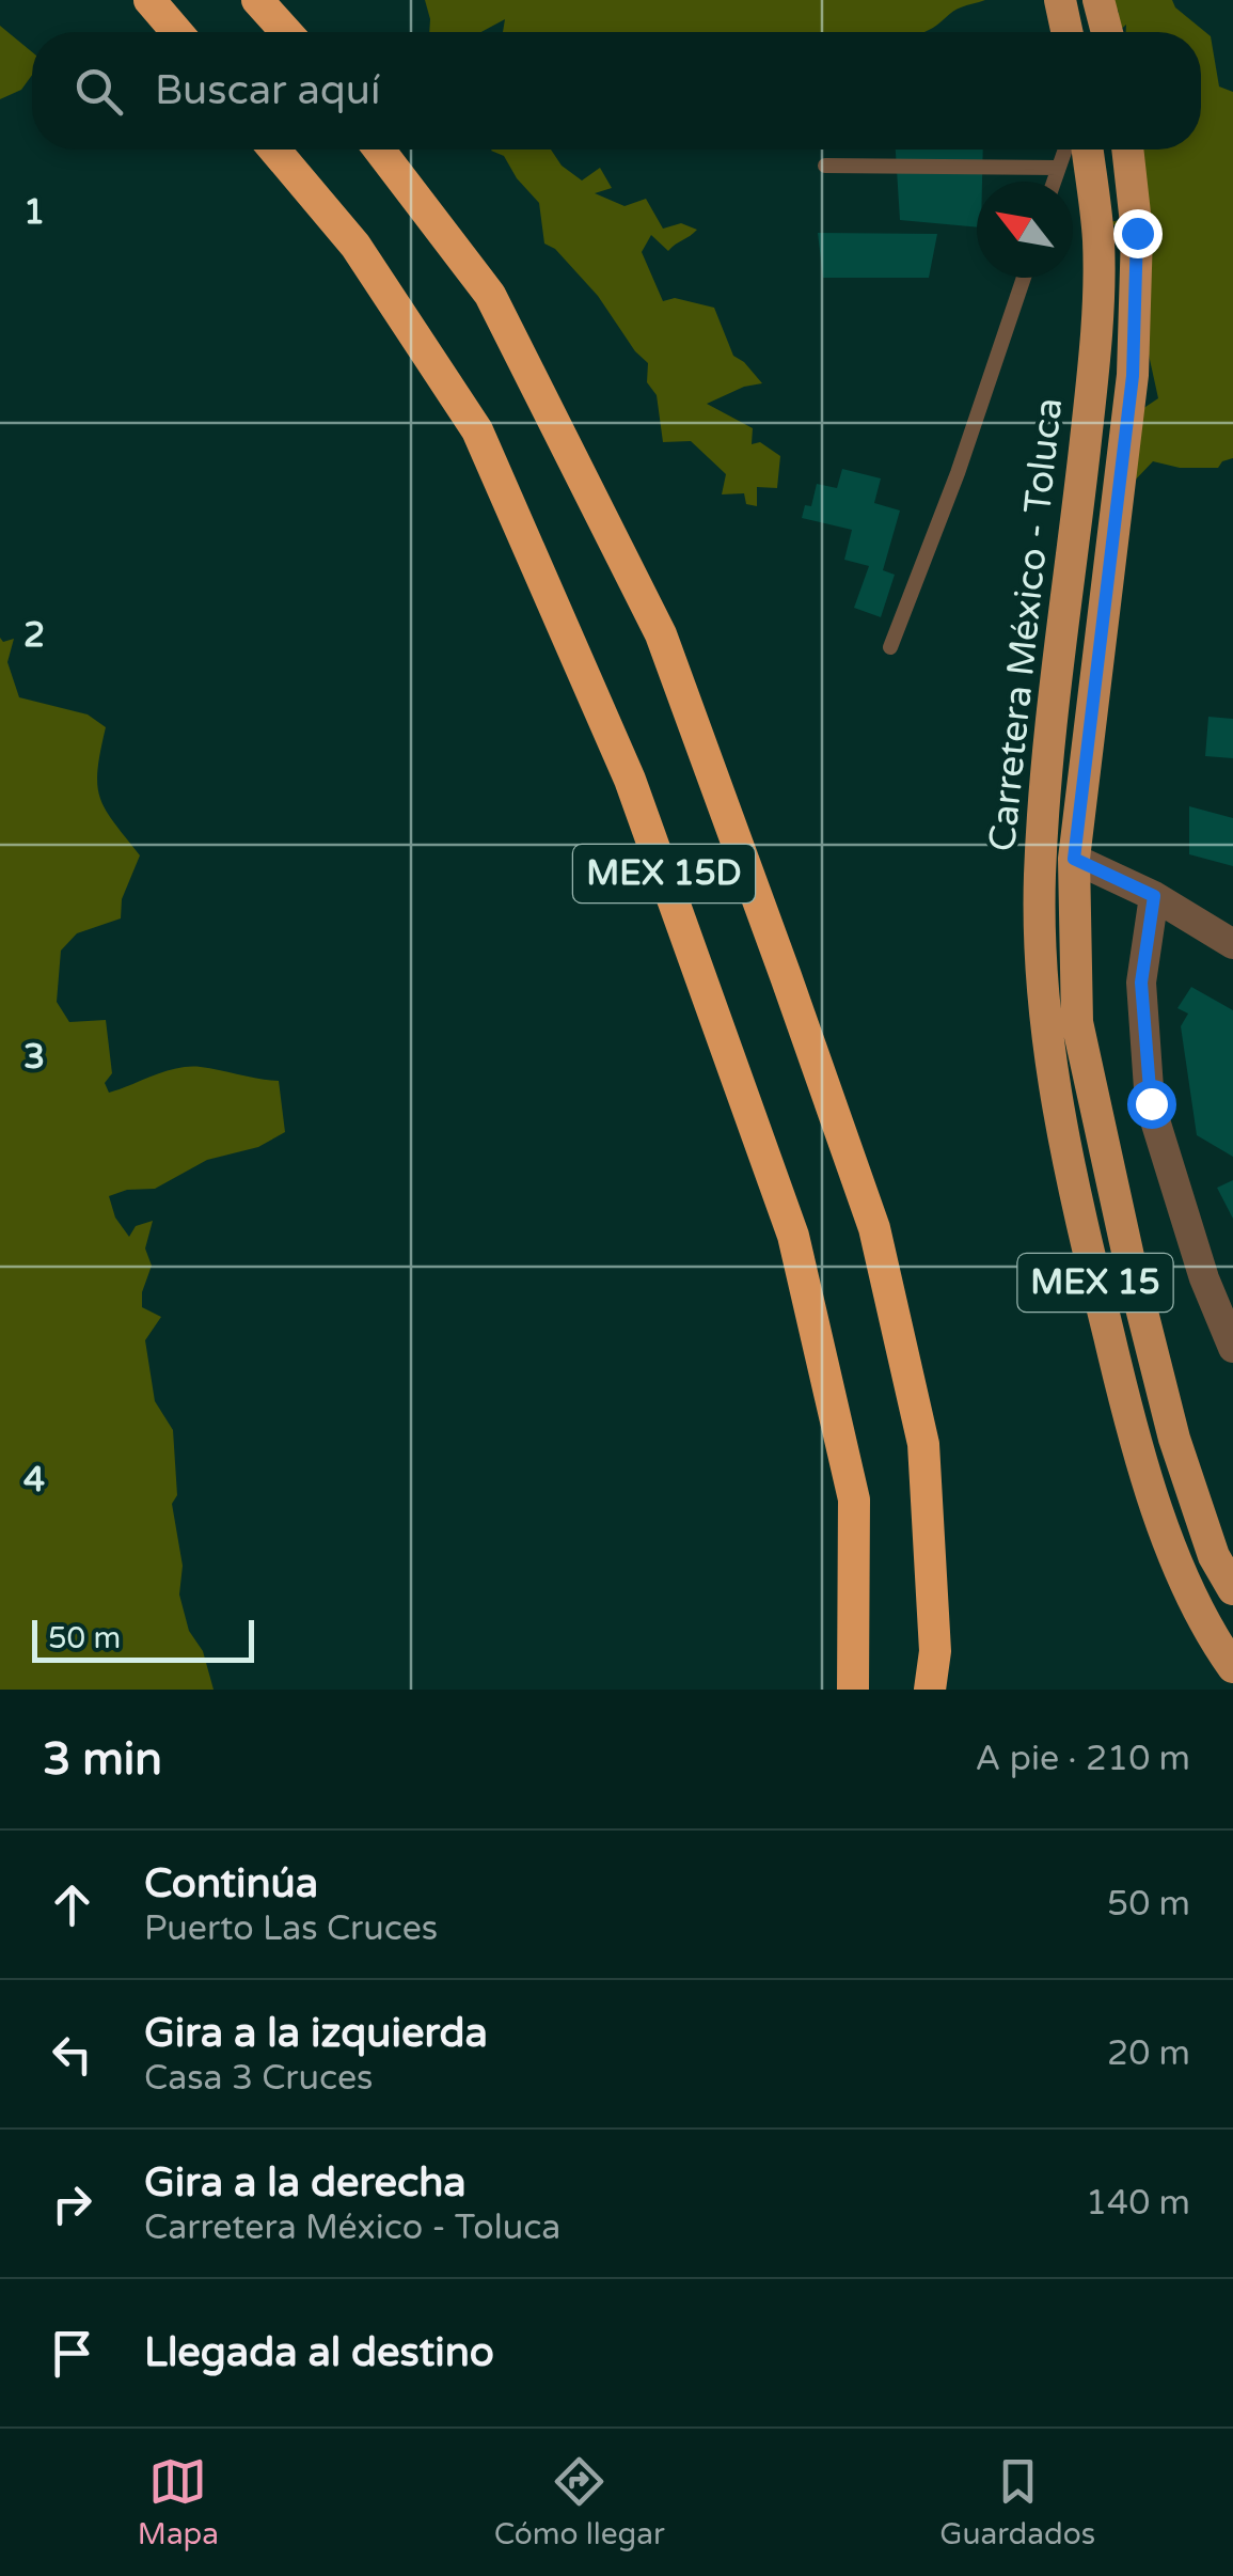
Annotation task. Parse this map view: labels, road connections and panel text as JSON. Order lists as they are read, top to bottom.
{
  "streets": {
    "highway": ["MEX 15D"],
    "main road": ["Carretera México - Toluca", "MEX 15"]
  },
  "scale_bar": "50 m",
  "north": "top left",
  "page": {
    "search": "Buscar aquí",
    "scale": "50 m",
    "heading": ["3 min", "A pie · 210 m"],
    "list": [
      ["Continúa", "Puerto Las Cruces", "50 m"],
      ["Gira a la izquierda", "Casa 3 Cruces", "20 m"],
      ["Gira a la derecha", "Carretera México - Toluca", "140 m"],
      "Llegada al destino"
    ],
    "nav": ["Mapa", "Cómo llegar", "Guardados"]
  },
  "grid": {
    "rows": [
      "1",
      "2",
      "3",
      "4"
    ]
  }
}
